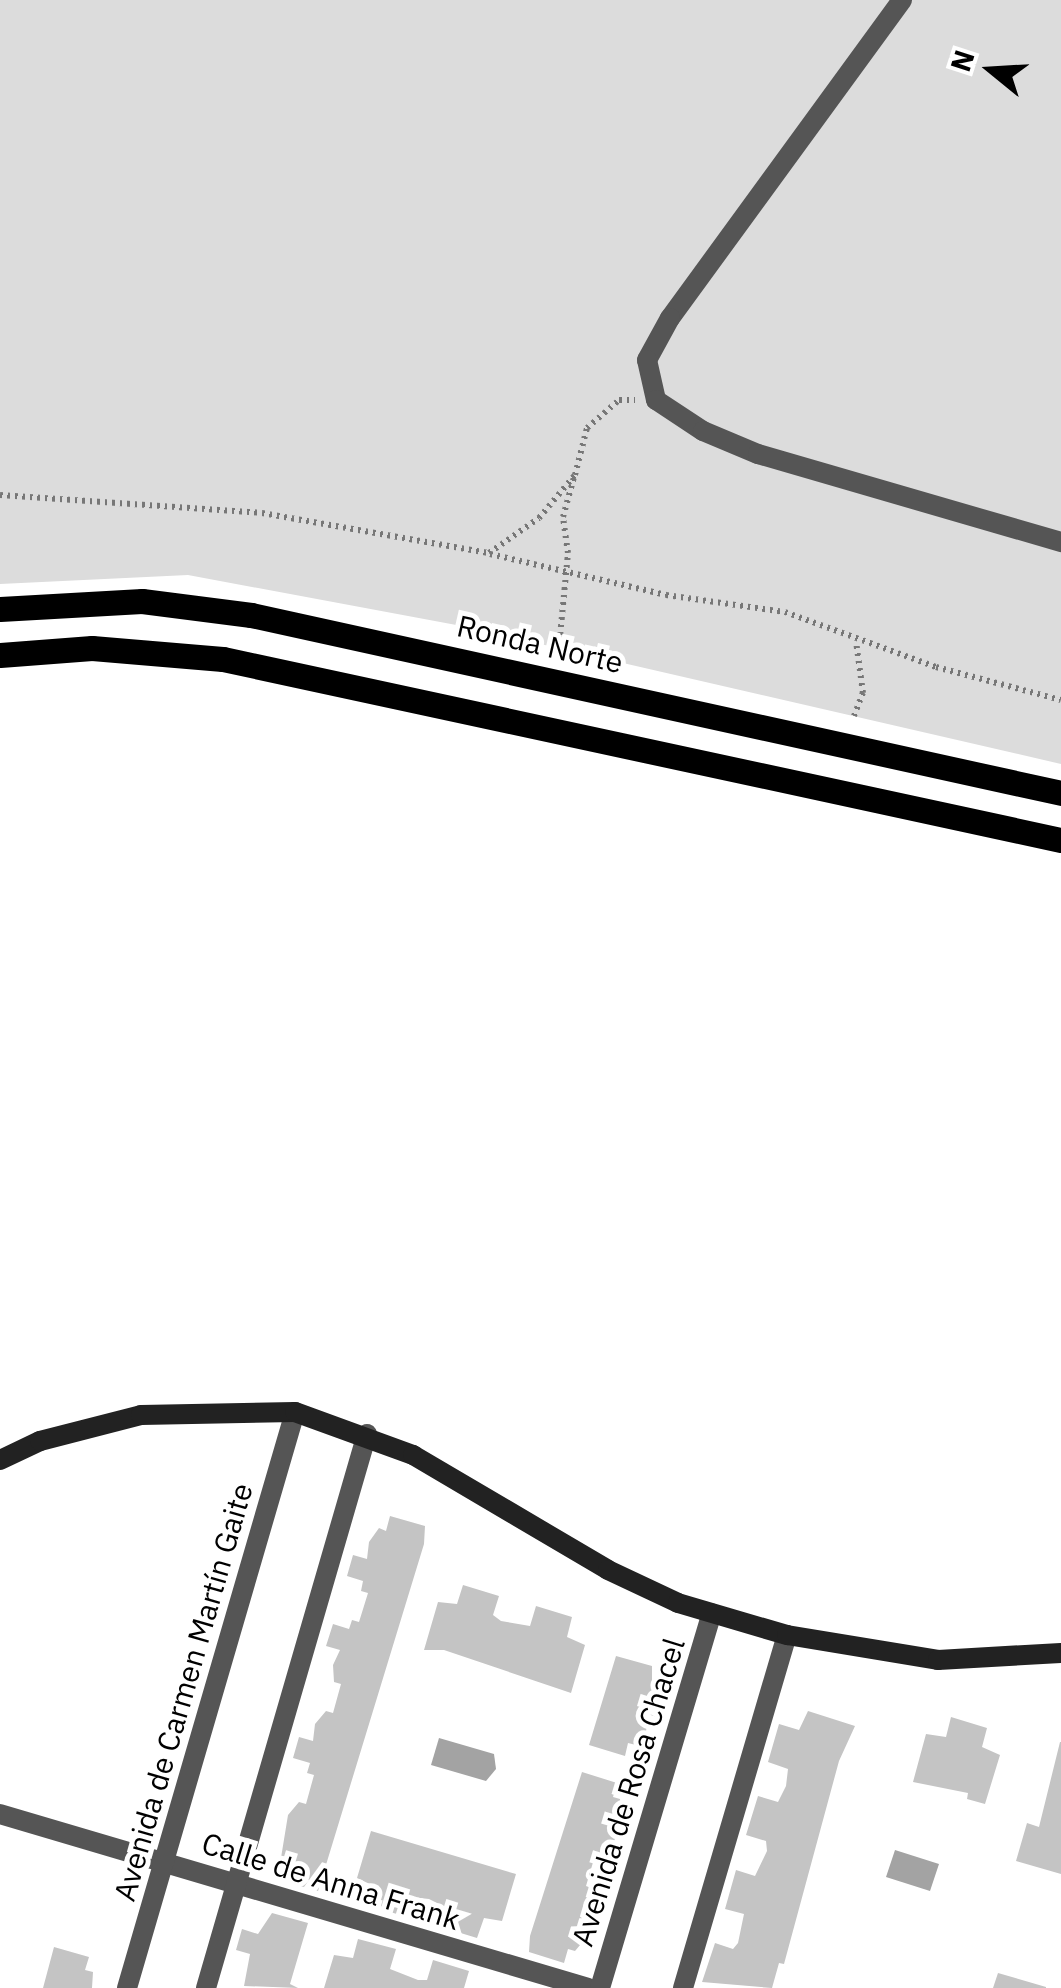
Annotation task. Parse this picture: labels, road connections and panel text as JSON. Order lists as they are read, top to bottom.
{
  "streets": {
    "main road": ["Ronda Norte"],
    "street": ["Avenida de Carmen Martín Gaite", "Avenida de Rosa Chacel", "Calle de Anna Frank"]
  },
  "crossings": [
    ["Avenida de Carmen Martín Gaite", "Calle de Anna Frank"]
  ],
  "north": "left"
}
